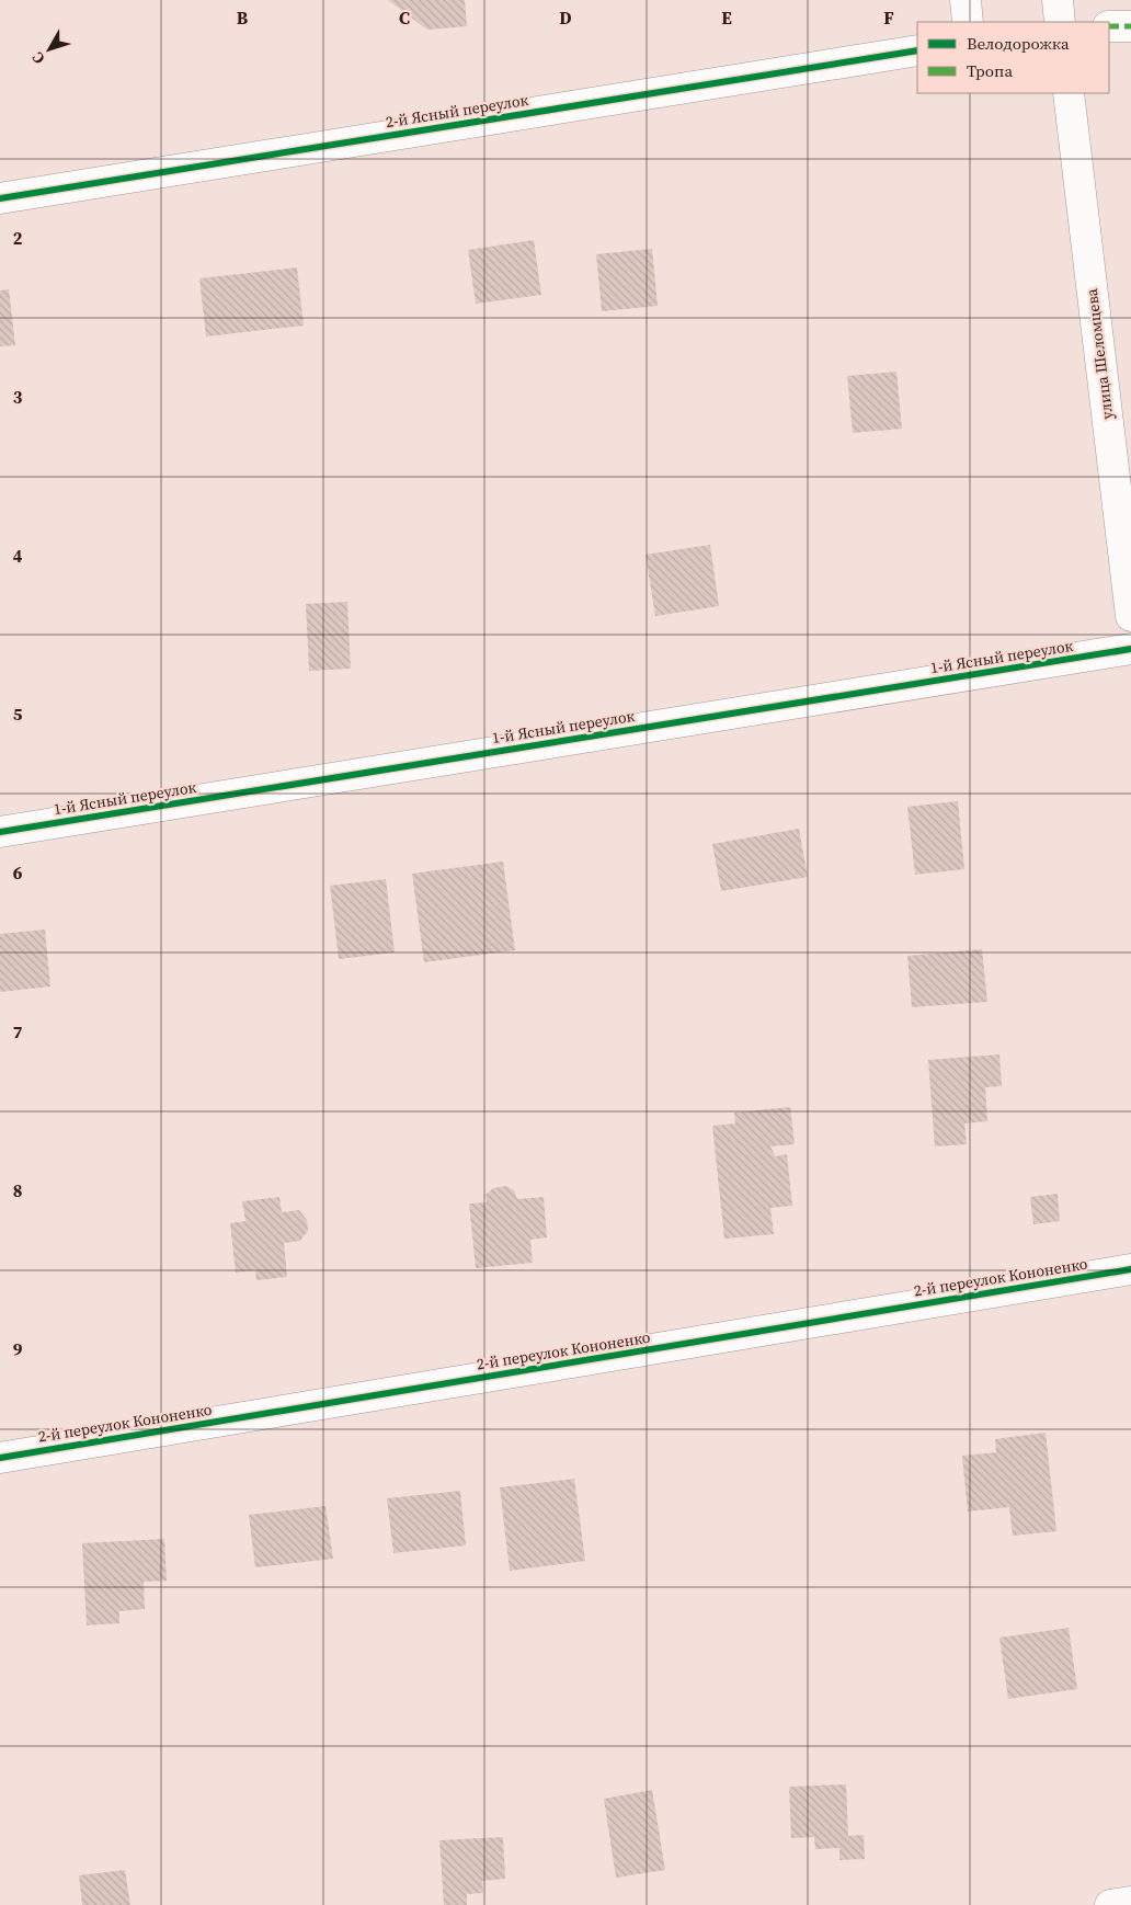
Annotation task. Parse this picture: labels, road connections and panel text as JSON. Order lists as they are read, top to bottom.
{
  "streets": {
    "street": [
      "2-й Ясный переулок",
      "улица Шеломцева",
      "1-й Ясный переулок",
      "2-й переулок Кононенко"
    ]
  },
  "legend": ["Велодорожка", "Тропа"],
  "north": "bottom left",
  "grid": {
    "columns": [
      "B",
      "C",
      "D",
      "E",
      "F"
    ],
    "rows": [
      "2",
      "3",
      "4",
      "5",
      "6",
      "7",
      "8",
      "9"
    ]
  }
}
